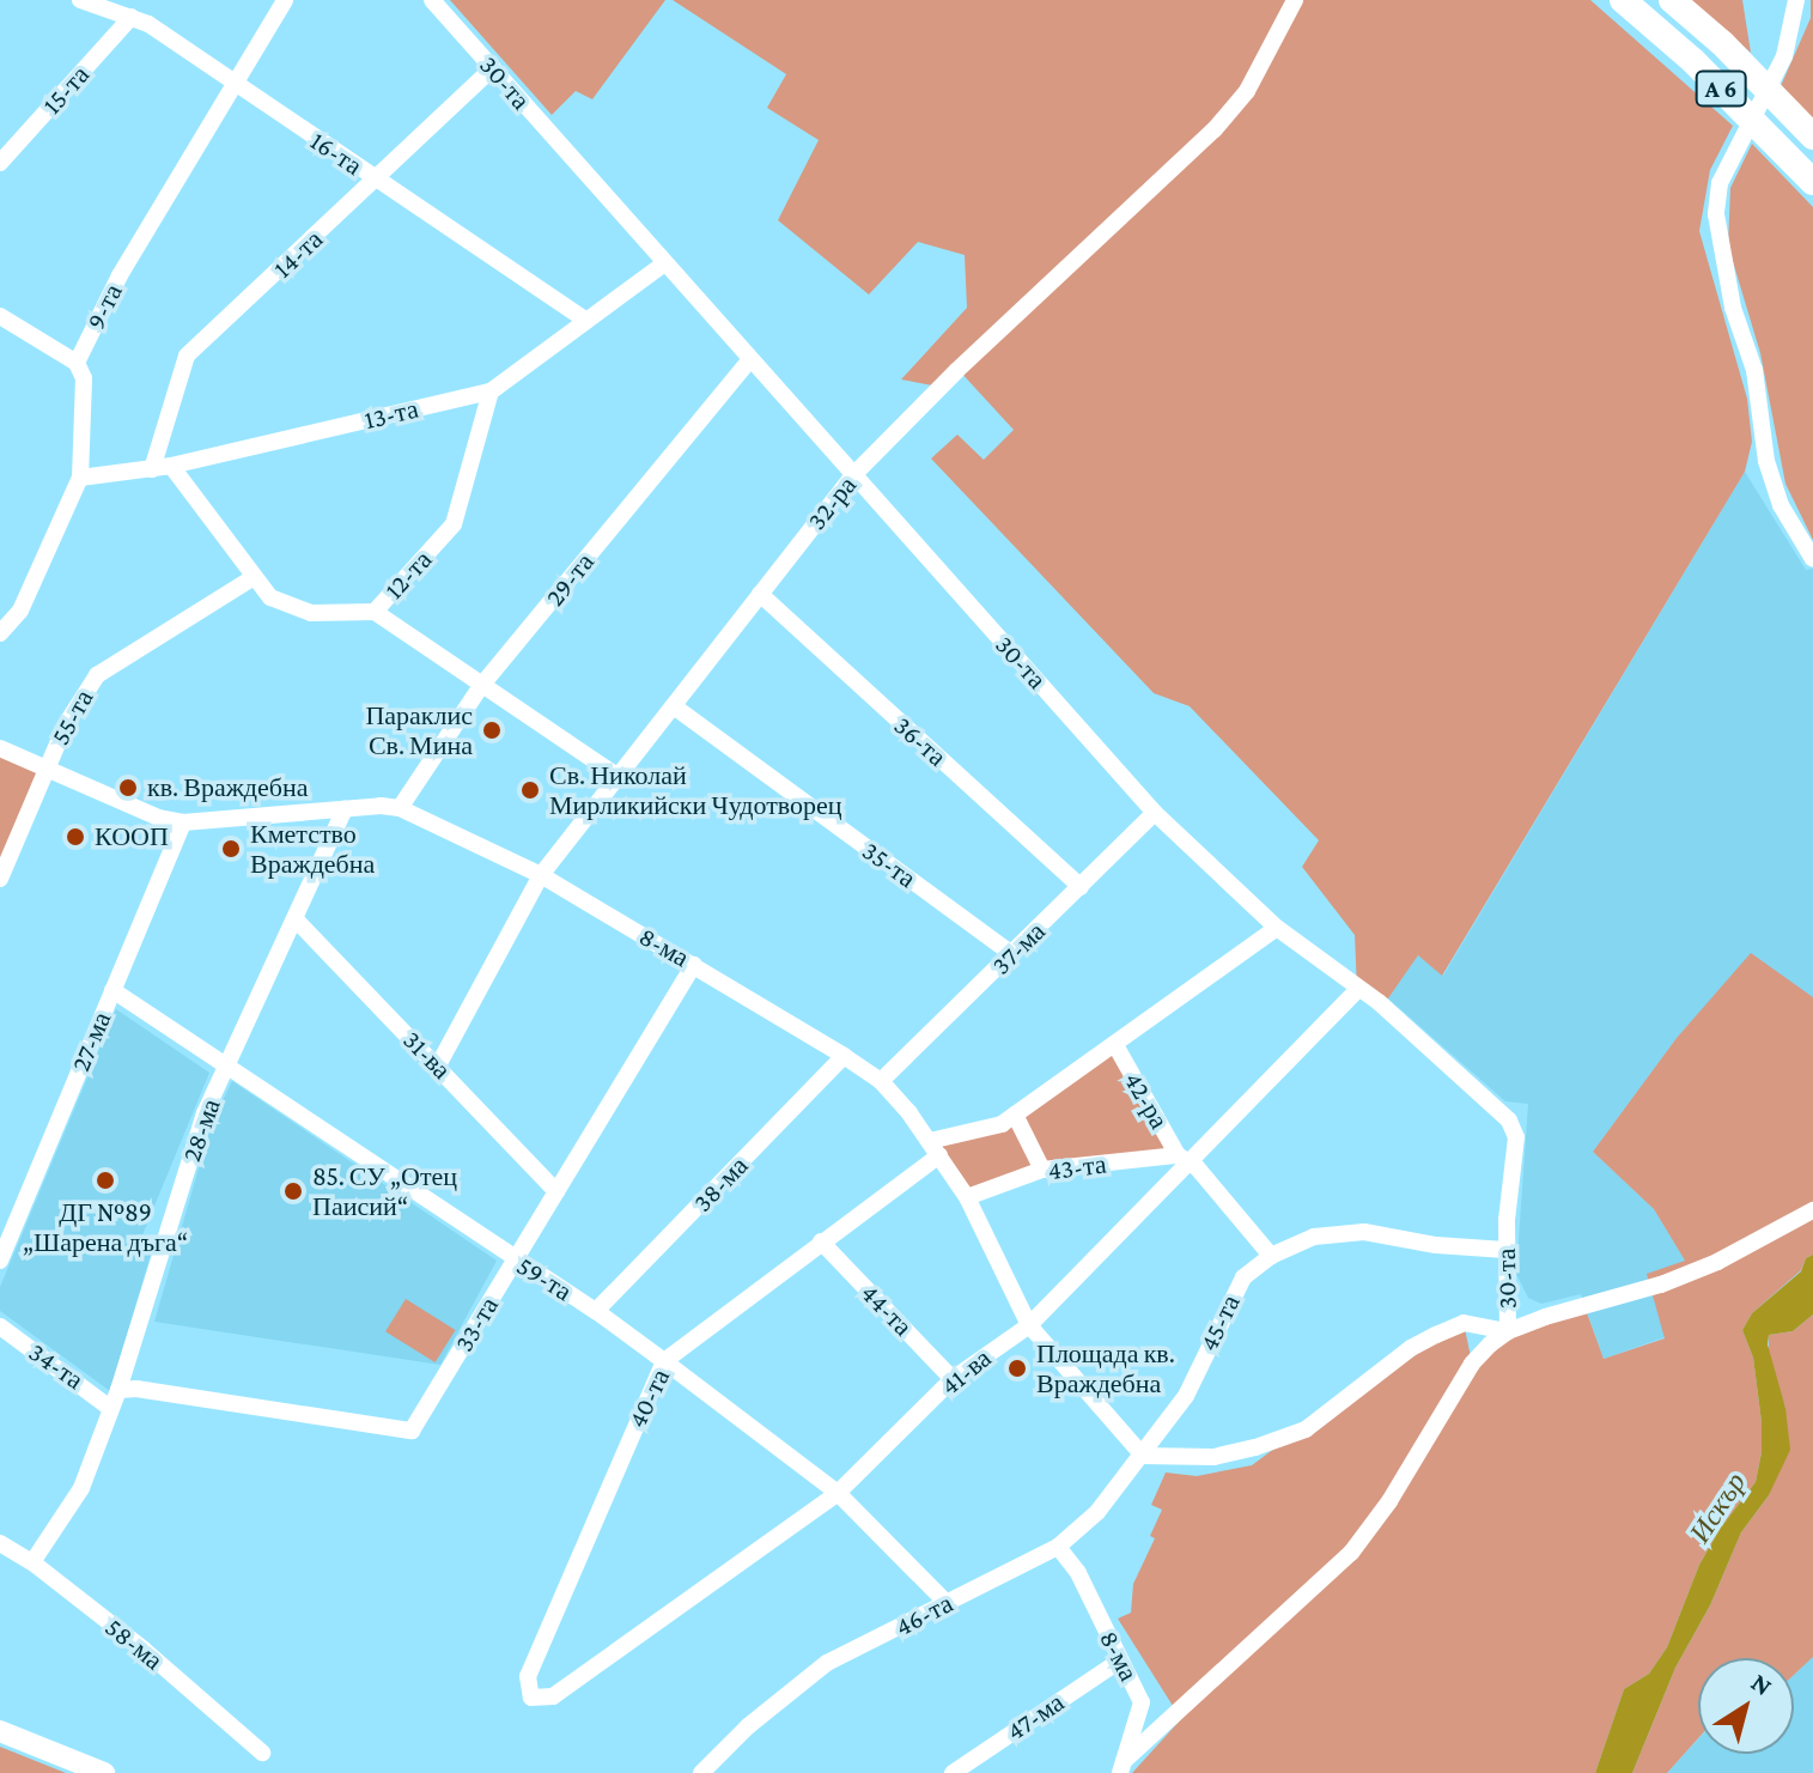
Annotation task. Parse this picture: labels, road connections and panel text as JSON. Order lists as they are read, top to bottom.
{
  "streets": {
    "highway": ["A 6"],
    "street": [
      "30-та",
      "15-та",
      "16-та",
      "14-та",
      "9-та",
      "13-та",
      "32-ра",
      "12-та",
      "29-та",
      "55-та",
      "36-та",
      "35-та",
      "8-ма",
      "37-ма",
      "27-ма",
      "31-ва",
      "42-ра",
      "28-ма",
      "43-та",
      "38-ма",
      "59-та",
      "44-та",
      "45-та",
      "33-та",
      "34-та",
      "41-ва",
      "40-та",
      "46-та",
      "58-ма",
      "47-ма"
    ]
  },
  "crossings": [
    ["30-та", "14-та"],
    ["30-та", "13-та"],
    ["30-та", "32-ра"],
    ["30-та", "29-та"],
    ["30-та", "37-ма"],
    ["30-та", "45-та"],
    ["30-та", "41-ва"],
    ["30-та", "40-та"],
    ["15-та", "16-та"],
    ["16-та", "14-та"],
    ["16-та", "9-та"],
    ["16-та", "13-та"],
    ["14-та", "13-та"],
    ["9-та", "13-та"],
    ["13-та", "12-та"],
    ["32-ра", "36-та"],
    ["32-ра", "35-та"],
    ["32-ра", "8-ма"],
    ["32-ра", "31-ва"],
    ["12-та", "55-та"],
    ["29-та", "8-ма"],
    ["55-та", "8-ма"],
    ["36-та", "37-ма"],
    ["35-та", "37-ма"],
    ["8-ма", "37-ма"],
    ["8-ма", "27-ма"],
    ["8-ма", "28-ма"],
    ["8-ма", "43-та"],
    ["8-ма", "38-ма"],
    ["8-ма", "45-та"],
    ["8-ма", "33-та"],
    ["8-ма", "41-ва"],
    ["8-ма", "40-та"],
    ["8-ма", "46-та"],
    ["8-ма", "47-ма"],
    ["27-ма", "59-та"],
    ["31-ва", "28-ма"],
    ["31-ва", "33-та"],
    ["42-ра", "43-та"],
    ["42-ра", "45-та"],
    ["42-ра", "41-ва"],
    ["42-ра", "40-та"],
    ["28-ма", "59-та"],
    ["28-ма", "33-та"],
    ["28-ма", "34-та"],
    ["28-ма", "58-ма"],
    ["43-та", "41-ва"],
    ["38-ма", "59-та"],
    ["59-та", "33-та"],
    ["59-та", "41-ва"],
    ["59-та", "40-та"],
    ["59-та", "46-та"],
    ["44-та", "41-ва"],
    ["44-та", "40-та"],
    ["45-та", "46-та"],
    ["41-ва", "40-та"]
  ],
  "water": ["Искър"],
  "places": [
    "Параклис Св. Мина",
    "кв. Враждебна",
    "Св. Николай Мирликийски Чудотворец",
    "КООП",
    "Кметство Враждебна",
    "ДГ №89 „Шарена дъга“",
    "85. СУ „Отец Паисий“",
    "Площада кв. Враждебна"
  ],
  "north": "top right"
}
